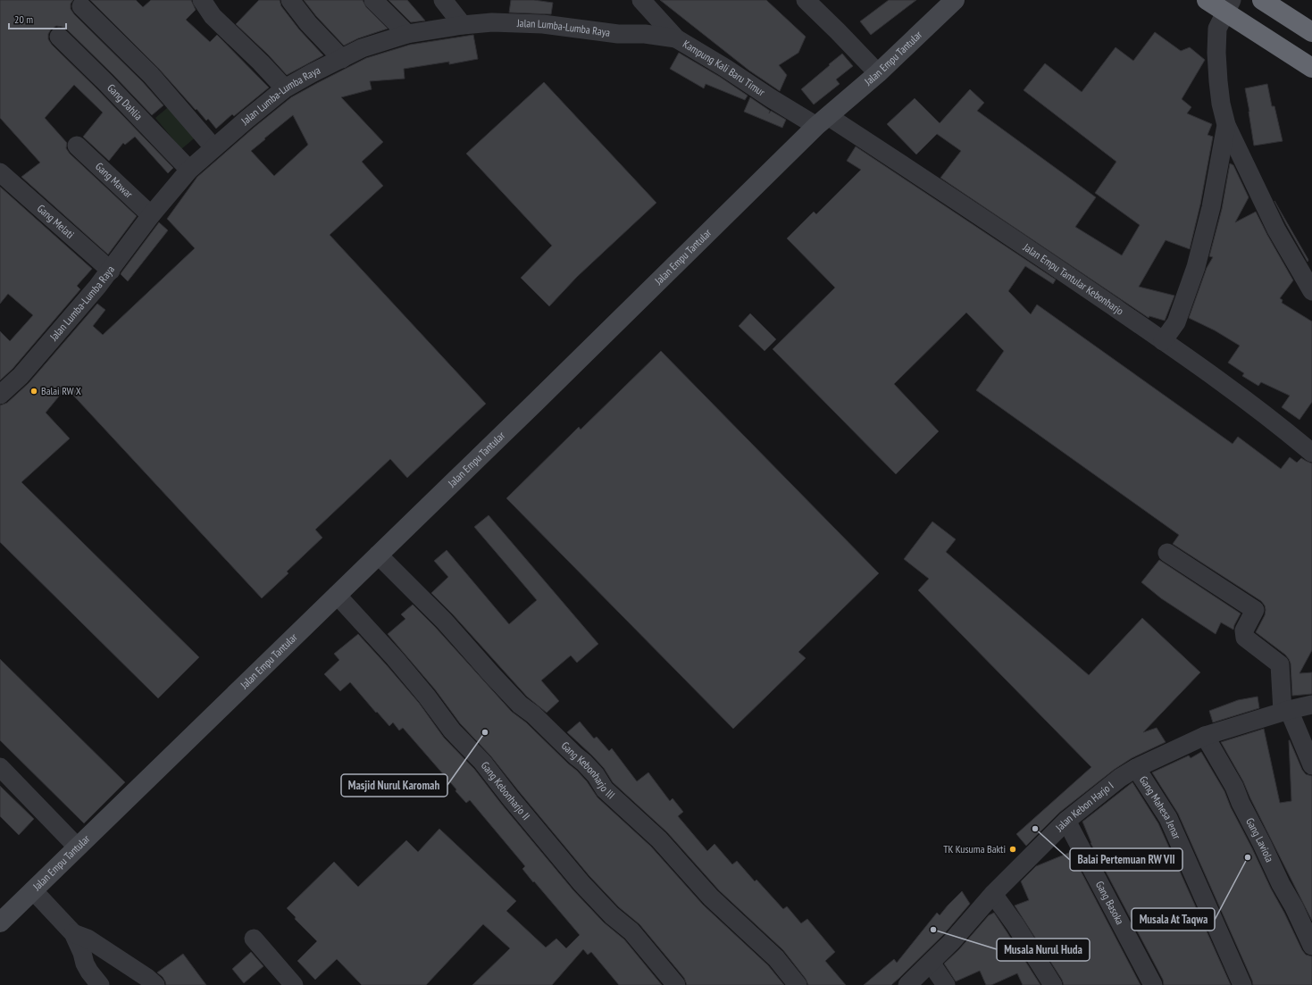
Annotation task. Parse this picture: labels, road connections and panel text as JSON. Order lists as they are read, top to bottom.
{
  "streets": {
    "street": [
      "Jalan Lumba-Lumba Raya",
      "Jalan Empu Tantular",
      "Kampung Kali Baru Timur",
      "Gang Dahlia",
      "Gang Mawar",
      "Gang Melati",
      "Jalan Empu Tantular Kebonharjo",
      "Gang Kebonharjo III",
      "Gang Kebonharjo II",
      "Jalan Kebon Harjo I",
      "Gang Mahesa Jenar",
      "Gang Laviola",
      "Gang Basoka"
    ]
  },
  "crossings": [
    ["Jalan Lumba-Lumba Raya", "Kampung Kali Baru Timur"],
    ["Jalan Lumba-Lumba Raya", "Gang Dahlia"],
    ["Jalan Lumba-Lumba Raya", "Gang Mawar"],
    ["Jalan Lumba-Lumba Raya", "Gang Melati"],
    ["Jalan Empu Tantular", "Kampung Kali Baru Timur"],
    ["Jalan Empu Tantular", "Jalan Empu Tantular Kebonharjo"],
    ["Jalan Empu Tantular", "Gang Kebonharjo III"],
    ["Jalan Empu Tantular", "Gang Kebonharjo II"],
    ["Kampung Kali Baru Timur", "Jalan Empu Tantular Kebonharjo"],
    ["Jalan Kebon Harjo I", "Gang Mahesa Jenar"],
    ["Jalan Kebon Harjo I", "Gang Laviola"],
    ["Jalan Kebon Harjo I", "Gang Basoka"]
  ],
  "places": [
    "Balai RW X",
    "Masjid Nurul Karomah",
    "Balai Pertemuan RW VII",
    "TK Kusuma Bakti",
    "Musala At Taqwa",
    "Musala Nurul Huda"
  ],
  "scale_bar": "20 m"
}
